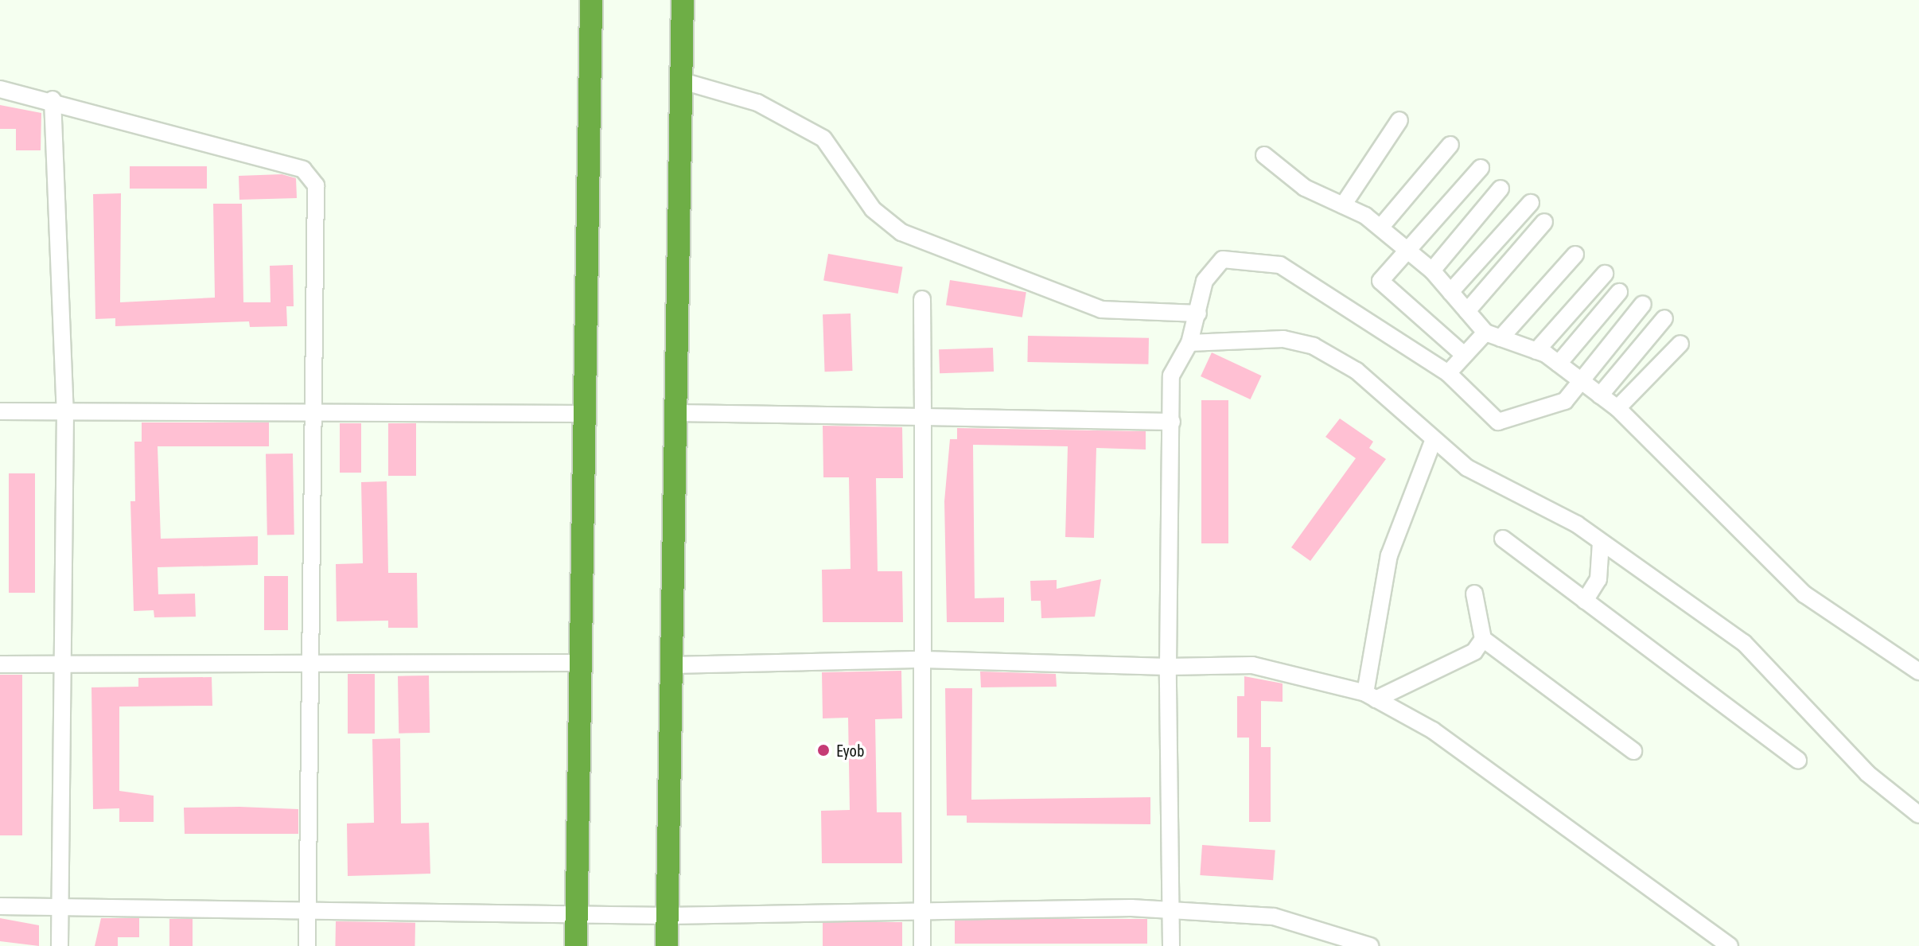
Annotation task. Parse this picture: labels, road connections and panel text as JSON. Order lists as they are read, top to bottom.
{
  "places": ["Eyob"]
}
